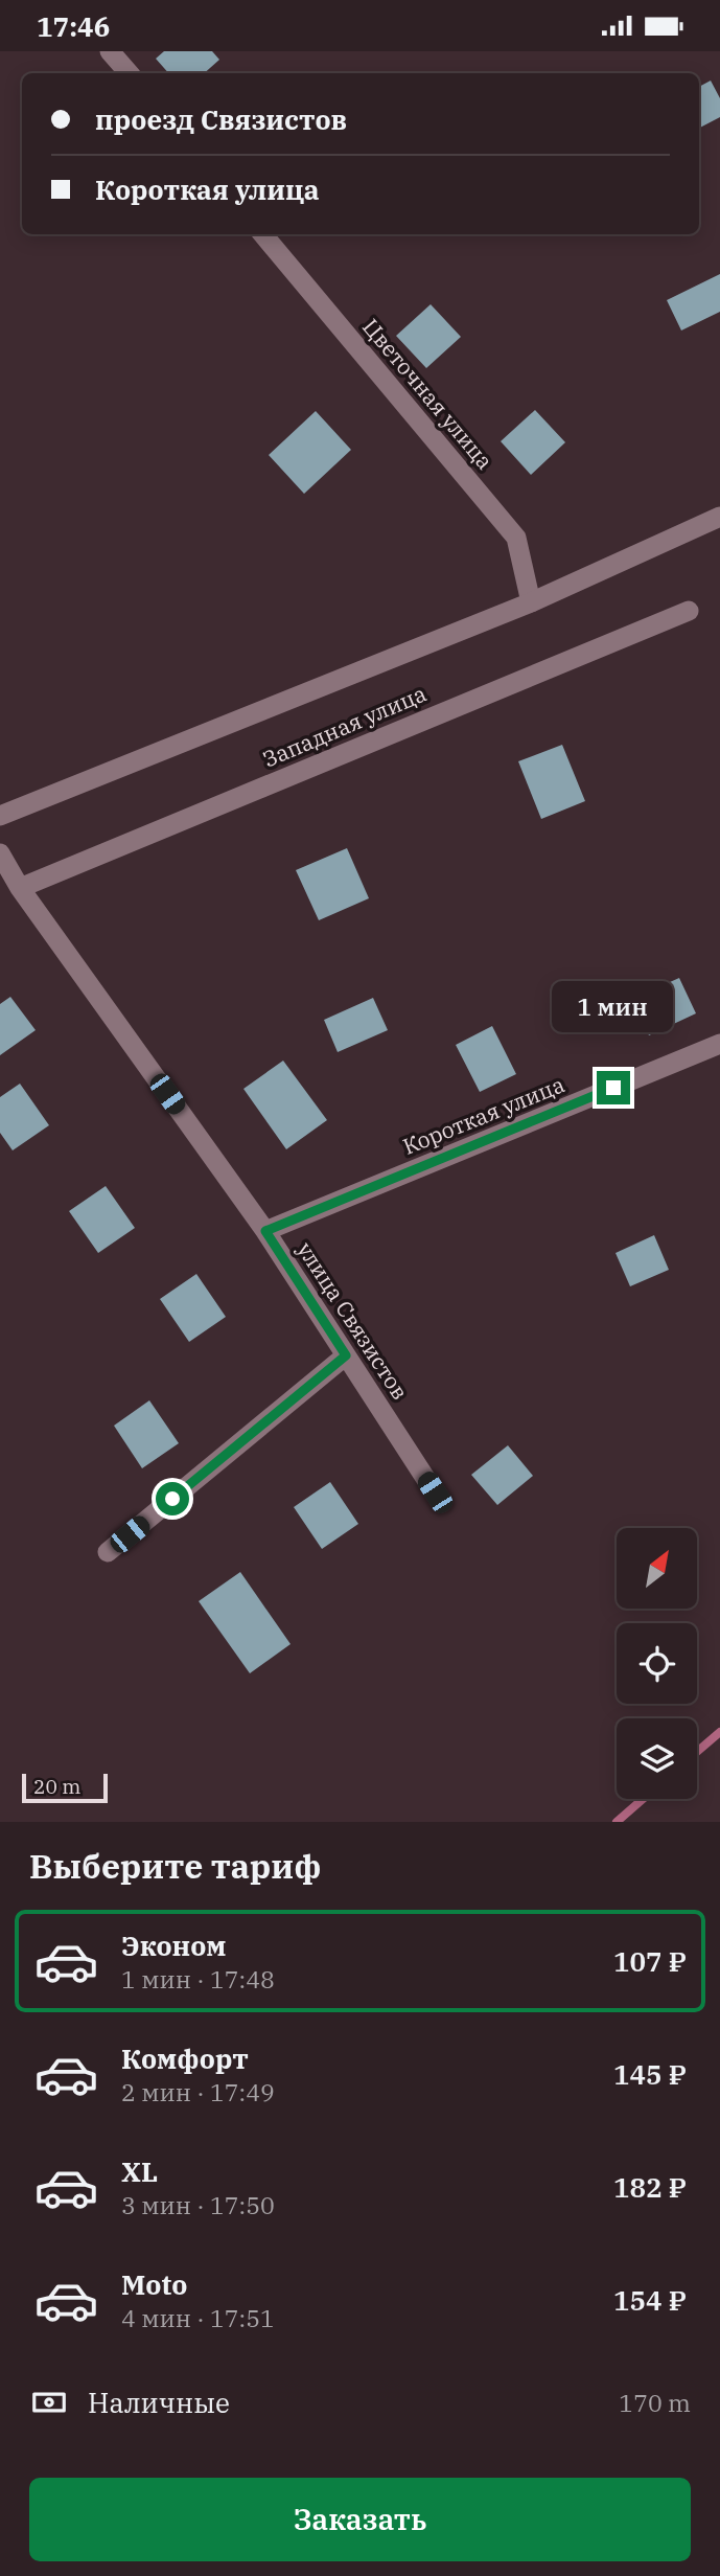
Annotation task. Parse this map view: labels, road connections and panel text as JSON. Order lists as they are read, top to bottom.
{
  "streets": {
    "street": [
      "Цветочная улица",
      "Западная улица",
      "Короткая улица",
      "улица Связистов"
    ]
  },
  "crossings": [
    ["Западная улица", "улица Связистов"],
    ["Короткая улица", "улица Связистов"]
  ],
  "scale_bar": "20 m",
  "north": "top right",
  "page": {
    "status": "17:46",
    "banner": ["проезд Связистов", "Короткая улица"],
    "bubble": "1 мин",
    "scale": "20 m",
    "heading": "Выберите тариф",
    "list": [
      {
        "name": "Эконом",
        "note": "1 мин · 17:48",
        "value": "107 ₽"
      },
      {
        "name": "Комфорт",
        "note": "2 мин · 17:49",
        "value": "145 ₽"
      },
      {
        "name": "XL",
        "note": "3 мин · 17:50",
        "value": "182 ₽"
      },
      {
        "name": "Moto",
        "note": "4 мин · 17:51",
        "value": "154 ₽"
      }
    ],
    "pay": ["Наличные", "170 m"],
    "buttons": "Заказать"
  }
}
